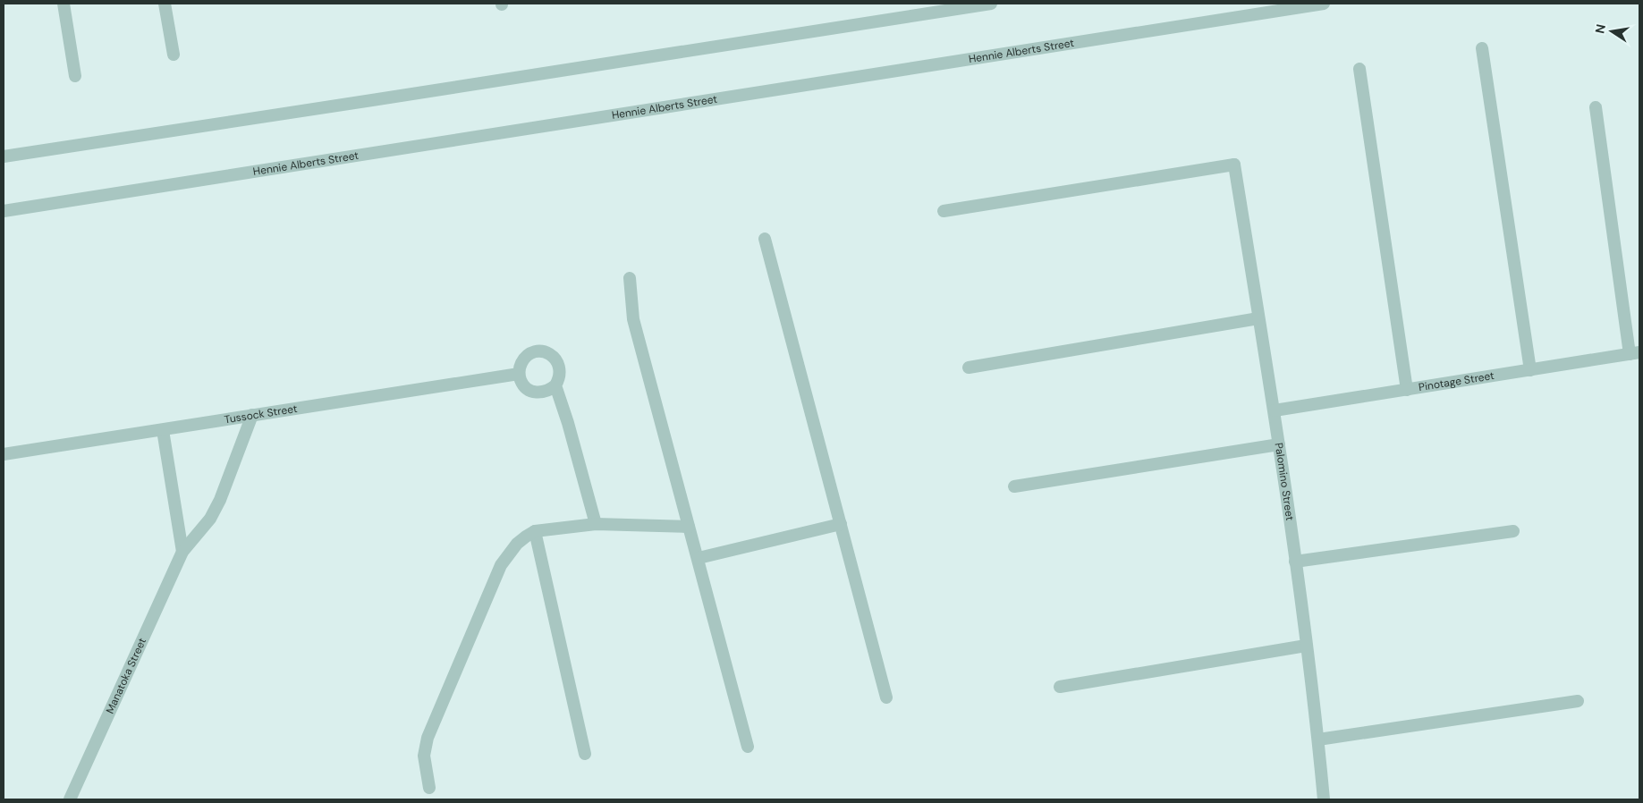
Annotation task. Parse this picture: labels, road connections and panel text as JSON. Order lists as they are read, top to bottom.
{
  "streets": {
    "street": [
      "Hennie Alberts Street",
      "Pinotage Street",
      "Tussock Street",
      "Palomino Street",
      "Manatoka Street"
    ]
  },
  "crossings": [
    ["Pinotage Street", "Palomino Street"],
    ["Tussock Street", "Manatoka Street"]
  ],
  "north": "left"
}
